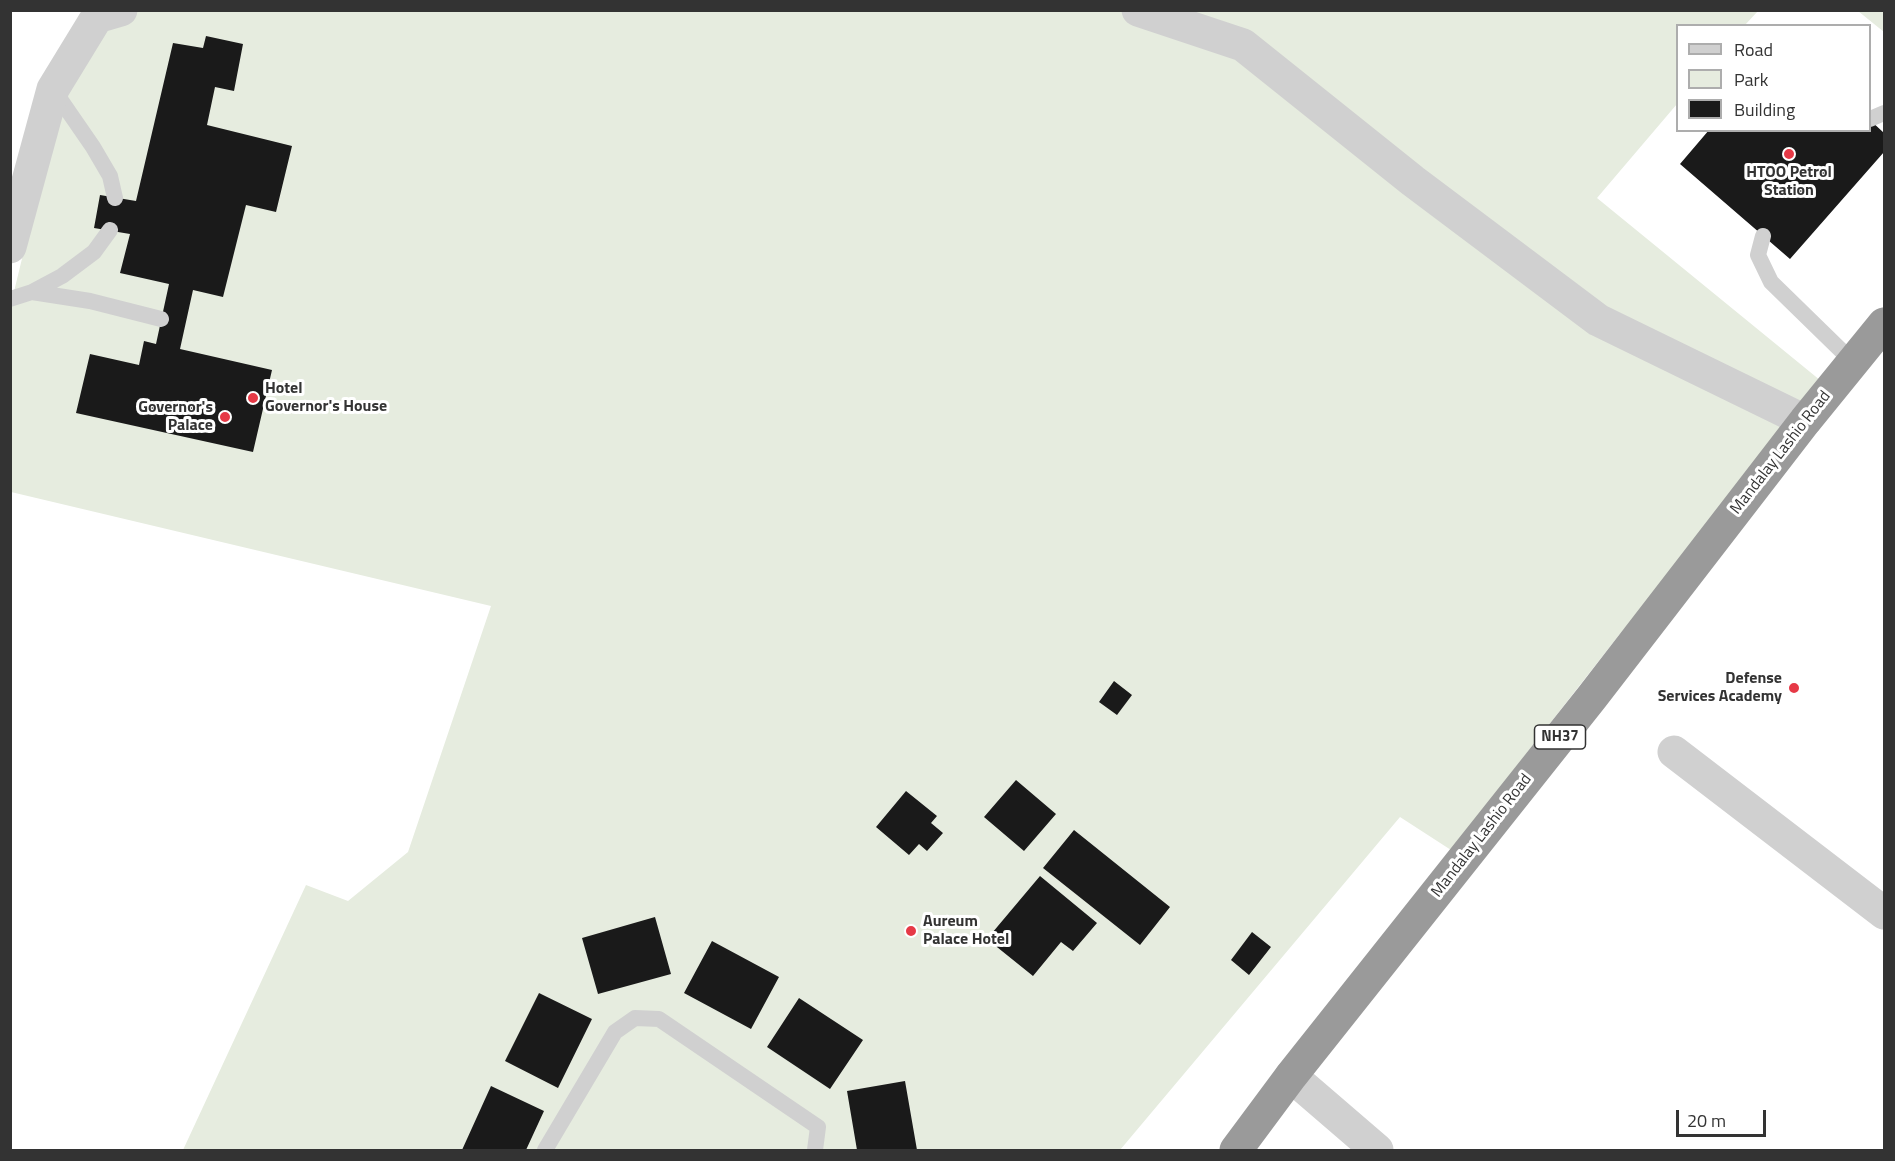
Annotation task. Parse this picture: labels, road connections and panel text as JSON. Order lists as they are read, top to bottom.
{
  "streets": {
    "highway": ["Mandalay Lashio Road", "NH37"]
  },
  "places": [
    "HTOO Petrol Station",
    "Hotel Governor's House",
    "Governor's Palace",
    "Defense Services Academy",
    "Aureum Palace Hotel"
  ],
  "legend": ["Road", "Park", "Building"],
  "scale_bar": "20 m"
}
